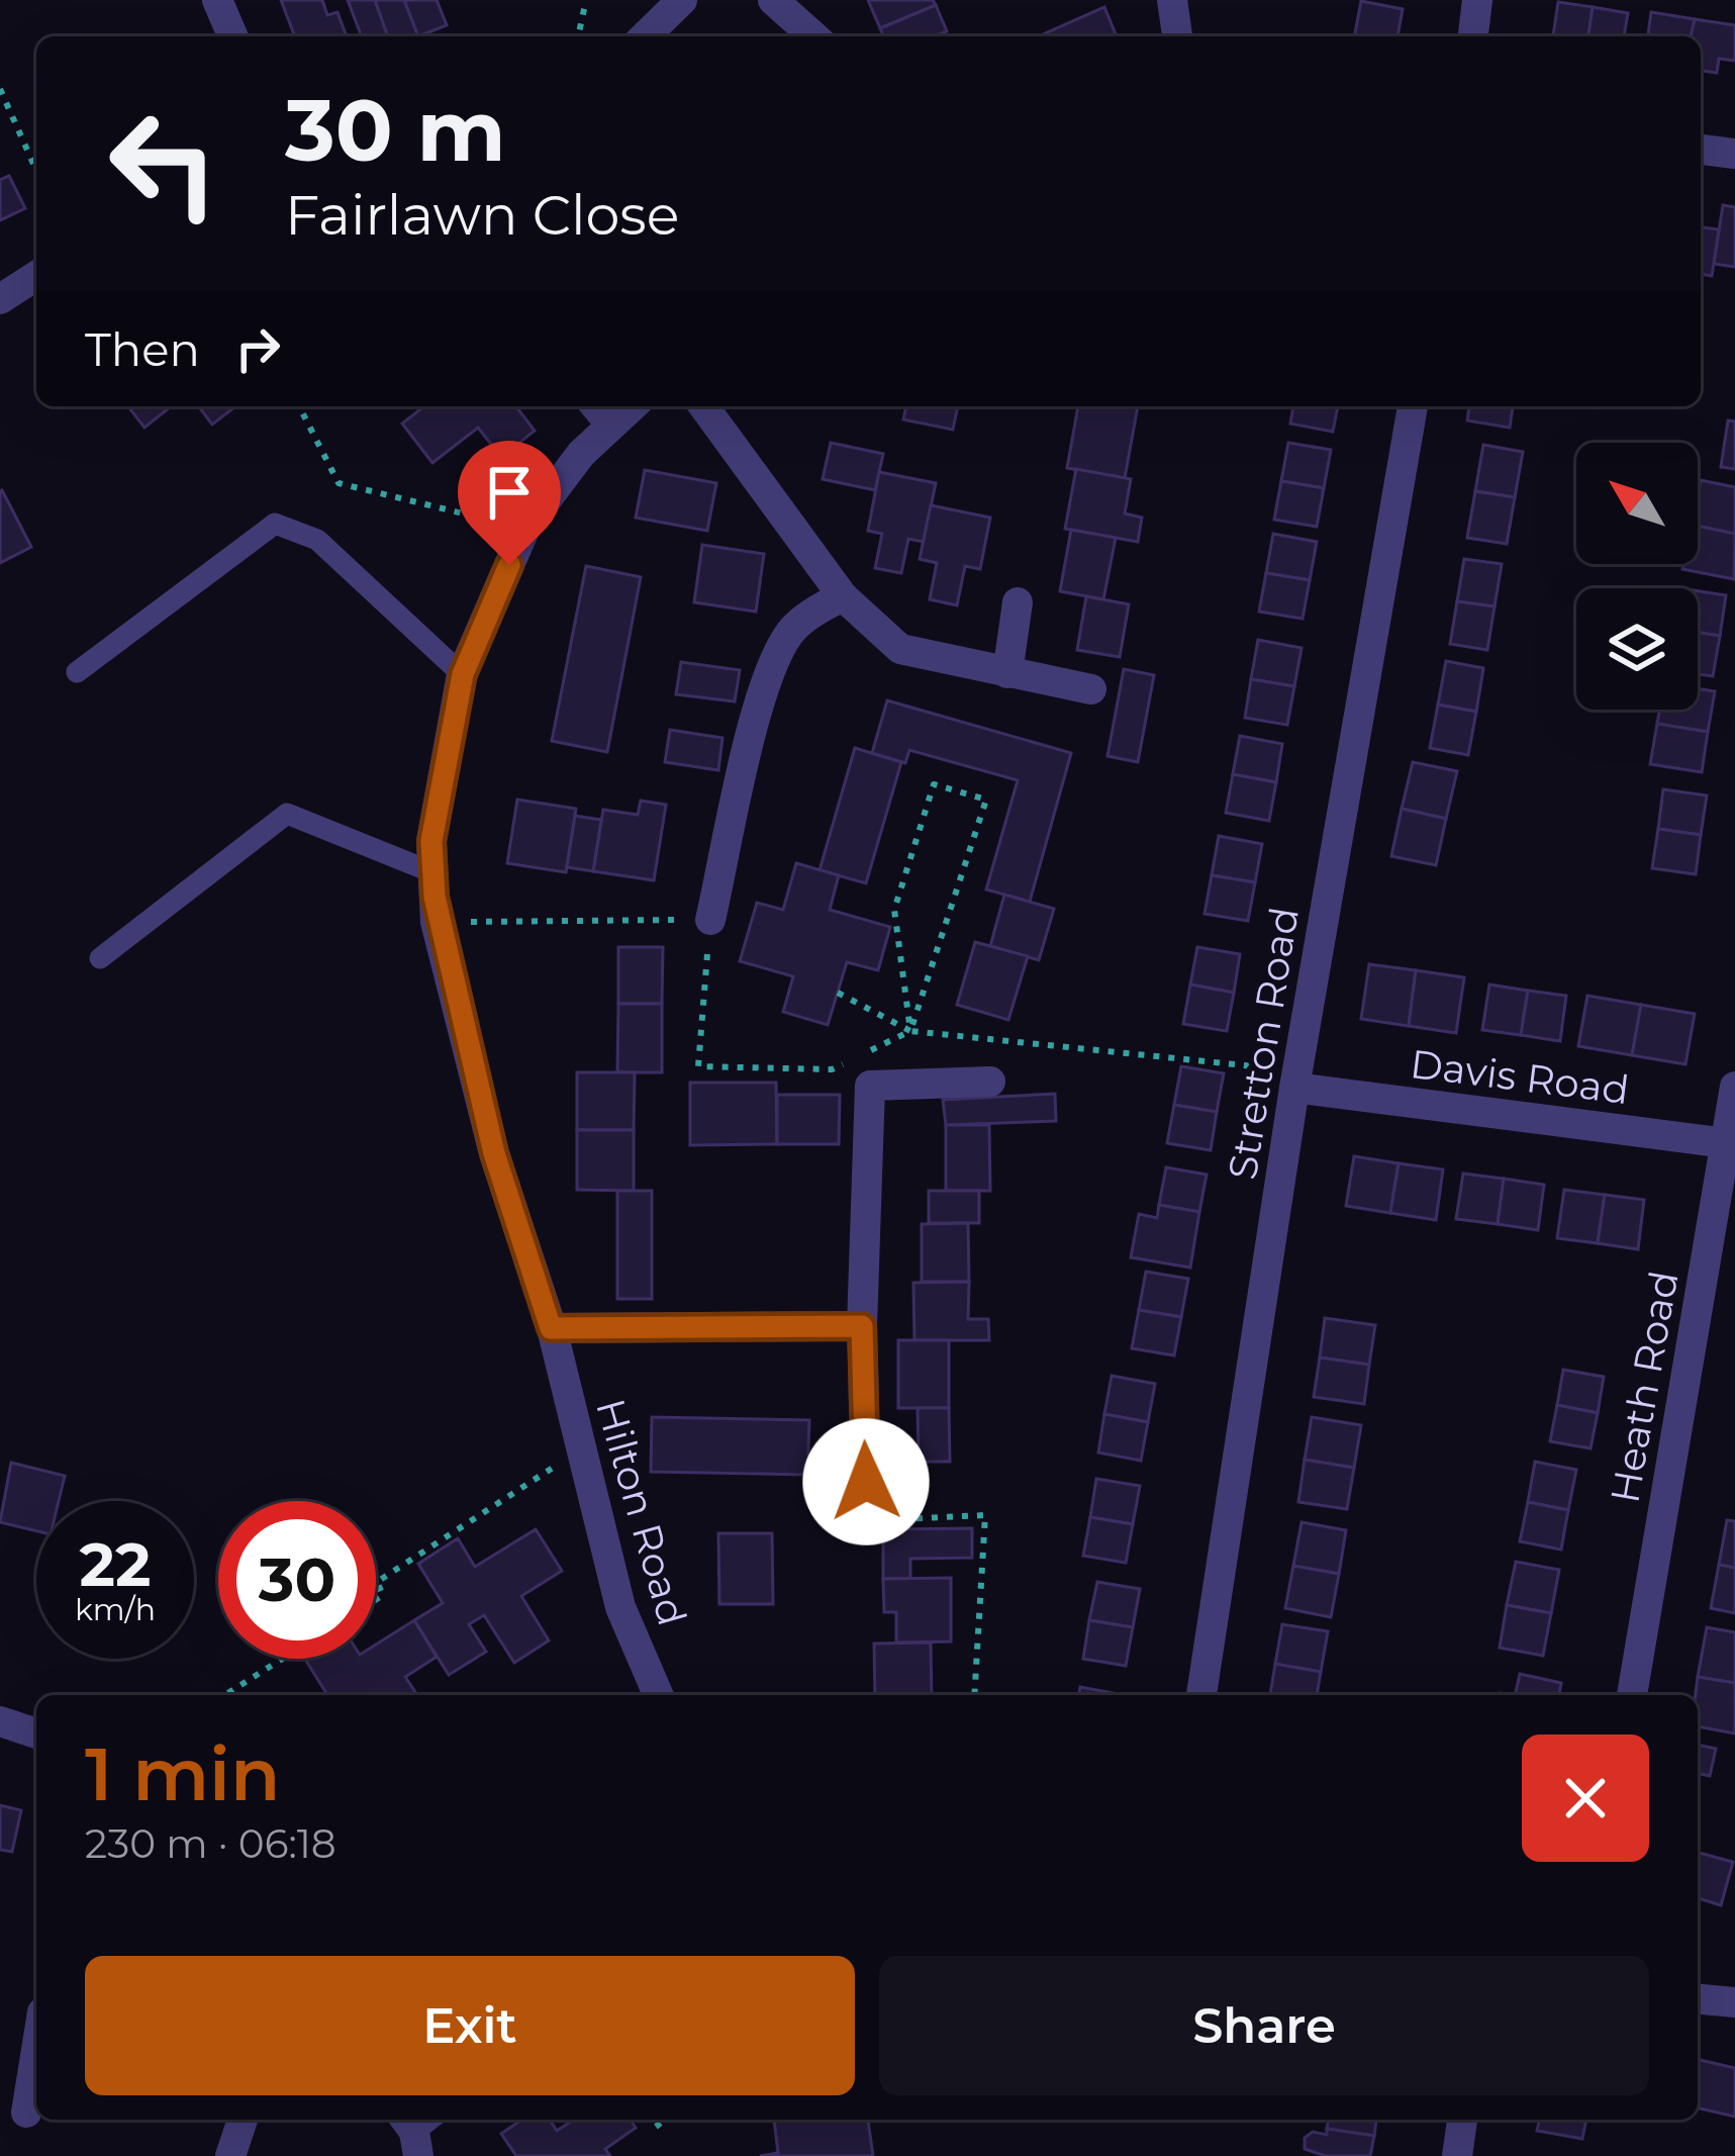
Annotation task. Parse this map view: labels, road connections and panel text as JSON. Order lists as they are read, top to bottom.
{
  "streets": {
    "street": [
      "Stretton Road",
      "Davis Road",
      "Heath Road",
      "Hilton Road"
    ]
  },
  "crossings": [
    ["Stretton Road", "Davis Road"],
    ["Davis Road", "Heath Road"]
  ],
  "north": "top left",
  "page": {
    "turn": ["30 m", "Fairlawn Close"],
    "then": "Then",
    "speed": "22 km/h",
    "limit": "30",
    "heading": ["1 min", "230 m · 06:18"],
    "buttons": ["Exit", "Share"]
  }
}
